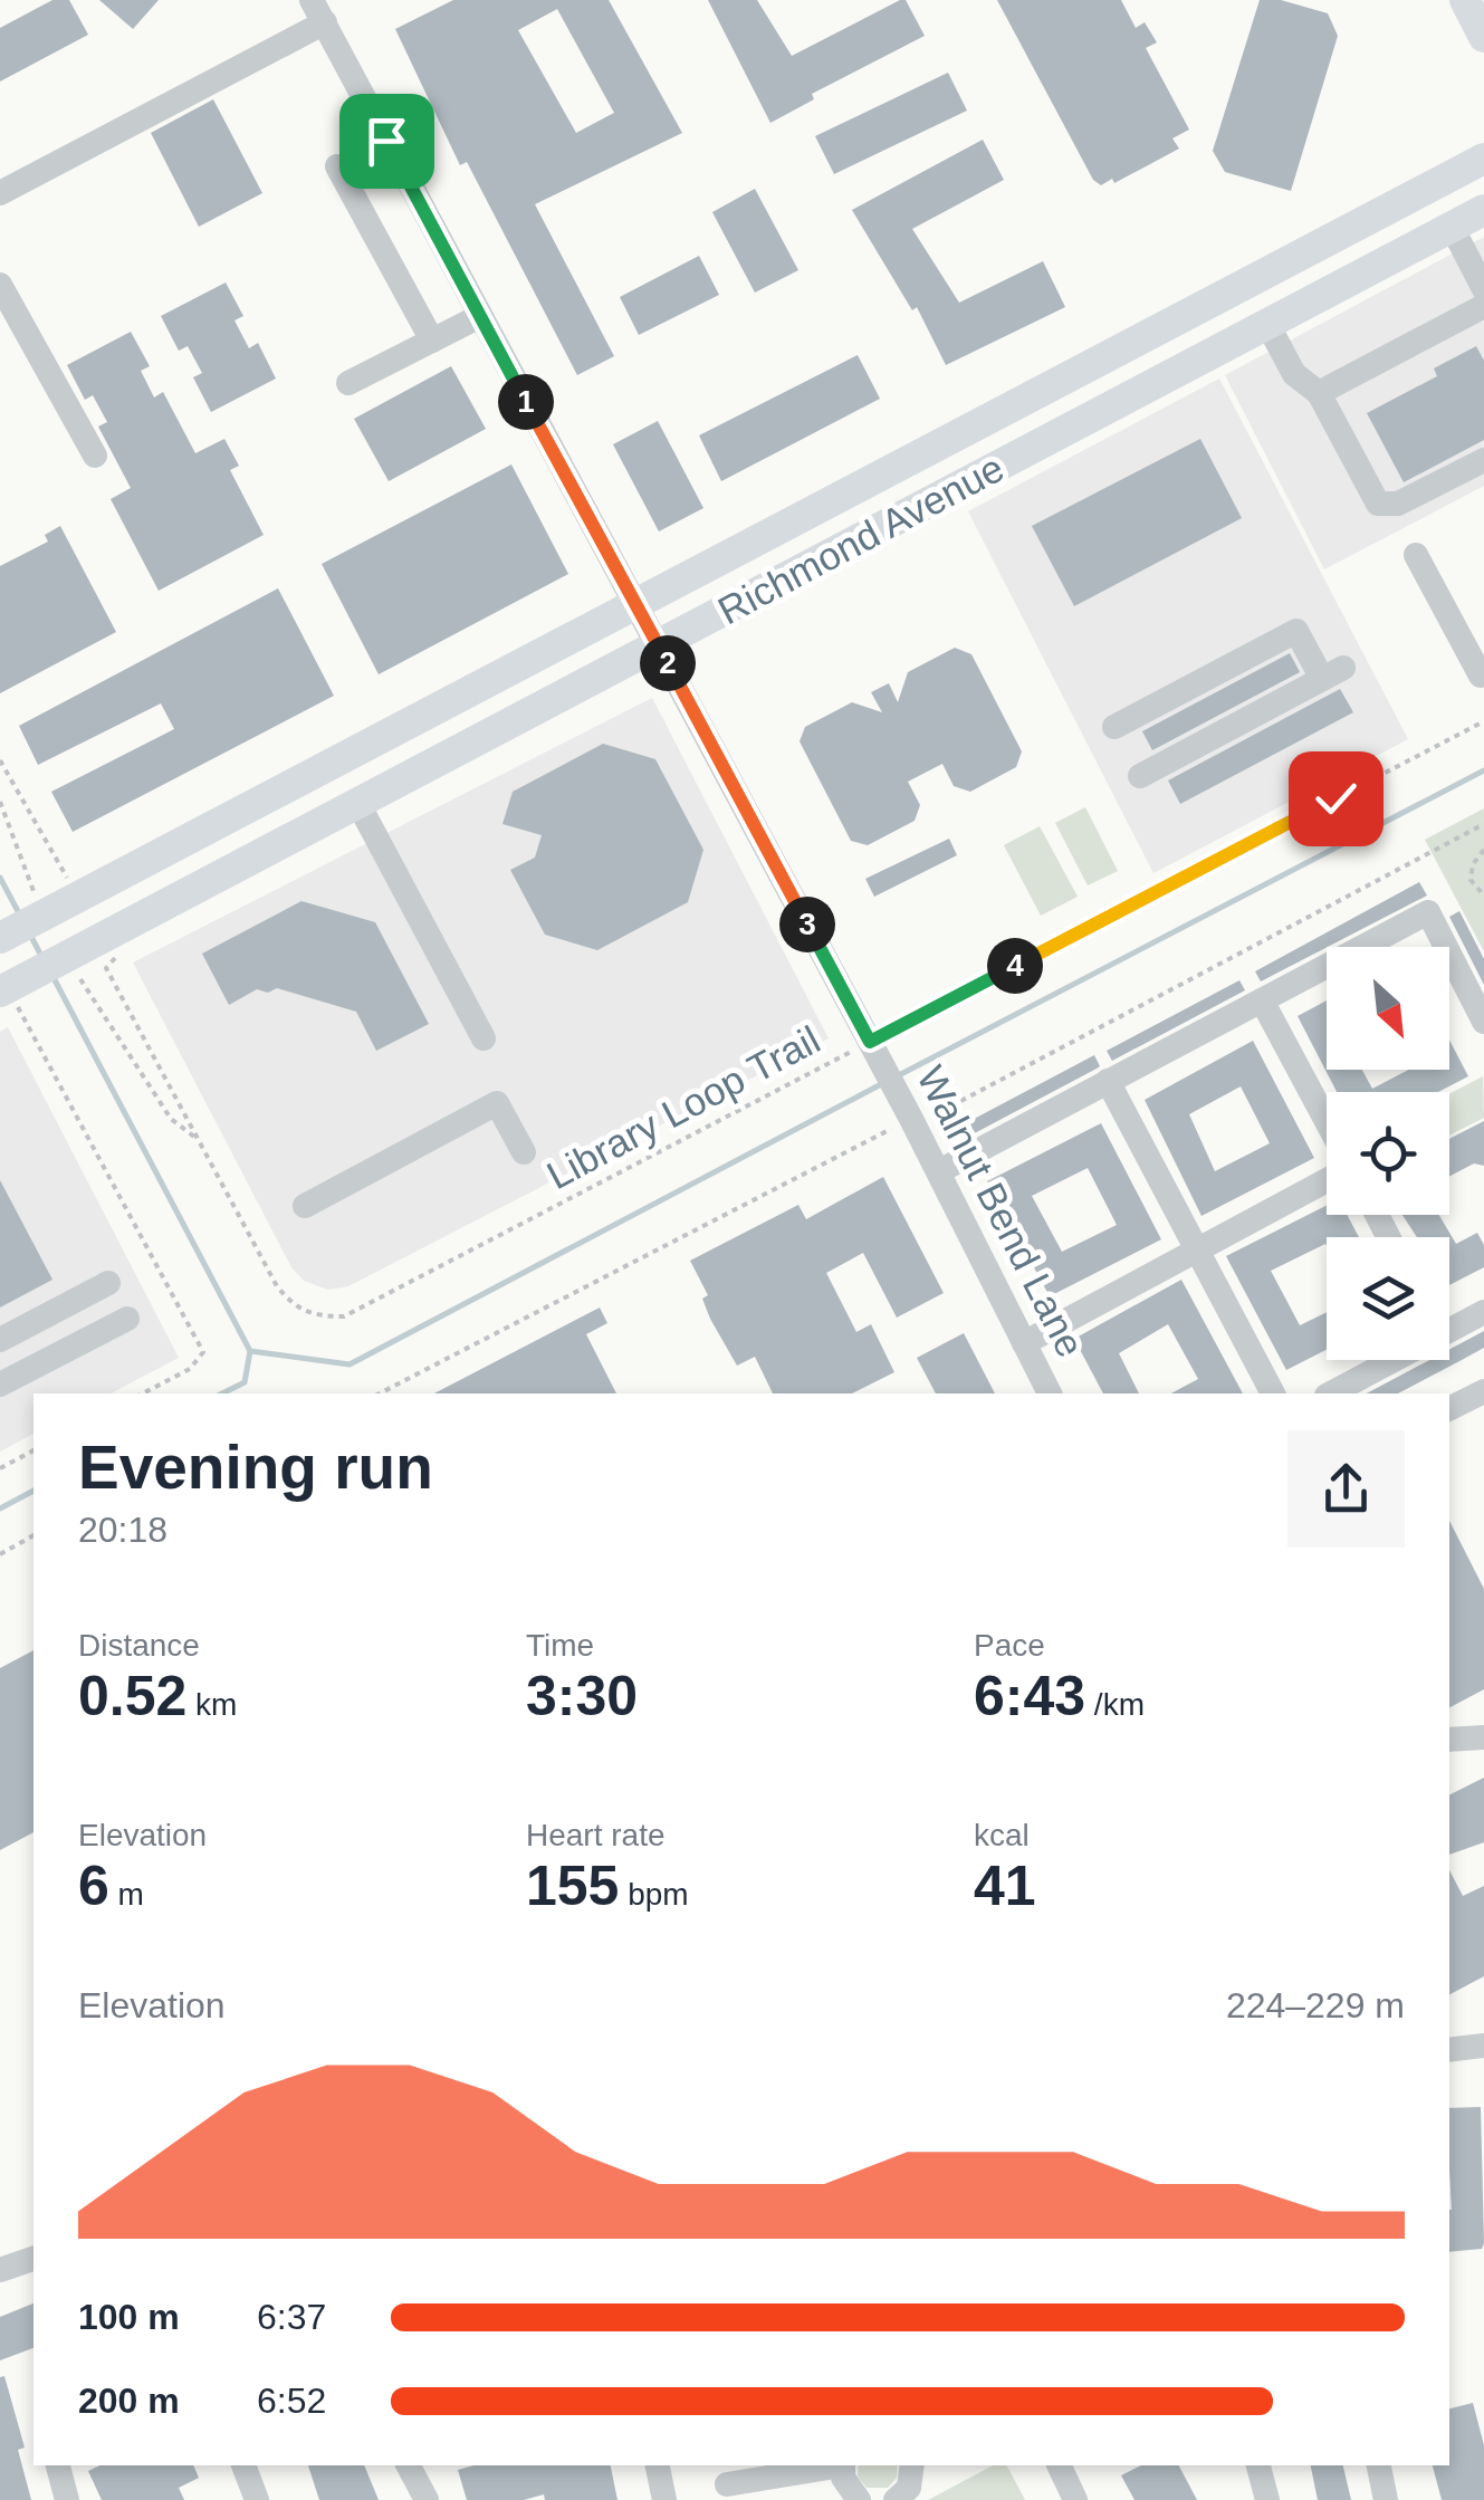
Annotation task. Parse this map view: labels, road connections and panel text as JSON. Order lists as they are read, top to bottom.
{
  "streets": {
    "main road": ["Richmond Avenue"],
    "street": ["Walnut Bend Lane"],
    "path": ["Library Loop Trail"]
  },
  "crossings": [
    ["Richmond Avenue", "Library Loop Trail"],
    ["Richmond Avenue", "Walnut Bend Lane"],
    ["Library Loop Trail", "Walnut Bend Lane"]
  ],
  "north": "bottom right",
  "page": {
    "pins": [
      "1",
      "2",
      "3",
      "4"
    ],
    "heading": ["Evening run", "20:18"],
    "stats": [
      ["Distance", "0.52 km"],
      ["Time", "3:30"],
      ["Pace", "6:43 /km"],
      ["Elevation", "6 m"],
      ["Heart rate", "155 bpm"],
      ["kcal", "41"]
    ],
    "chart": ["Elevation", "224–229 m"],
    "list": [
      {
        "name": "100 m",
        "note": "6:37"
      },
      {
        "name": "200 m",
        "note": "6:52"
      }
    ]
  }
}
